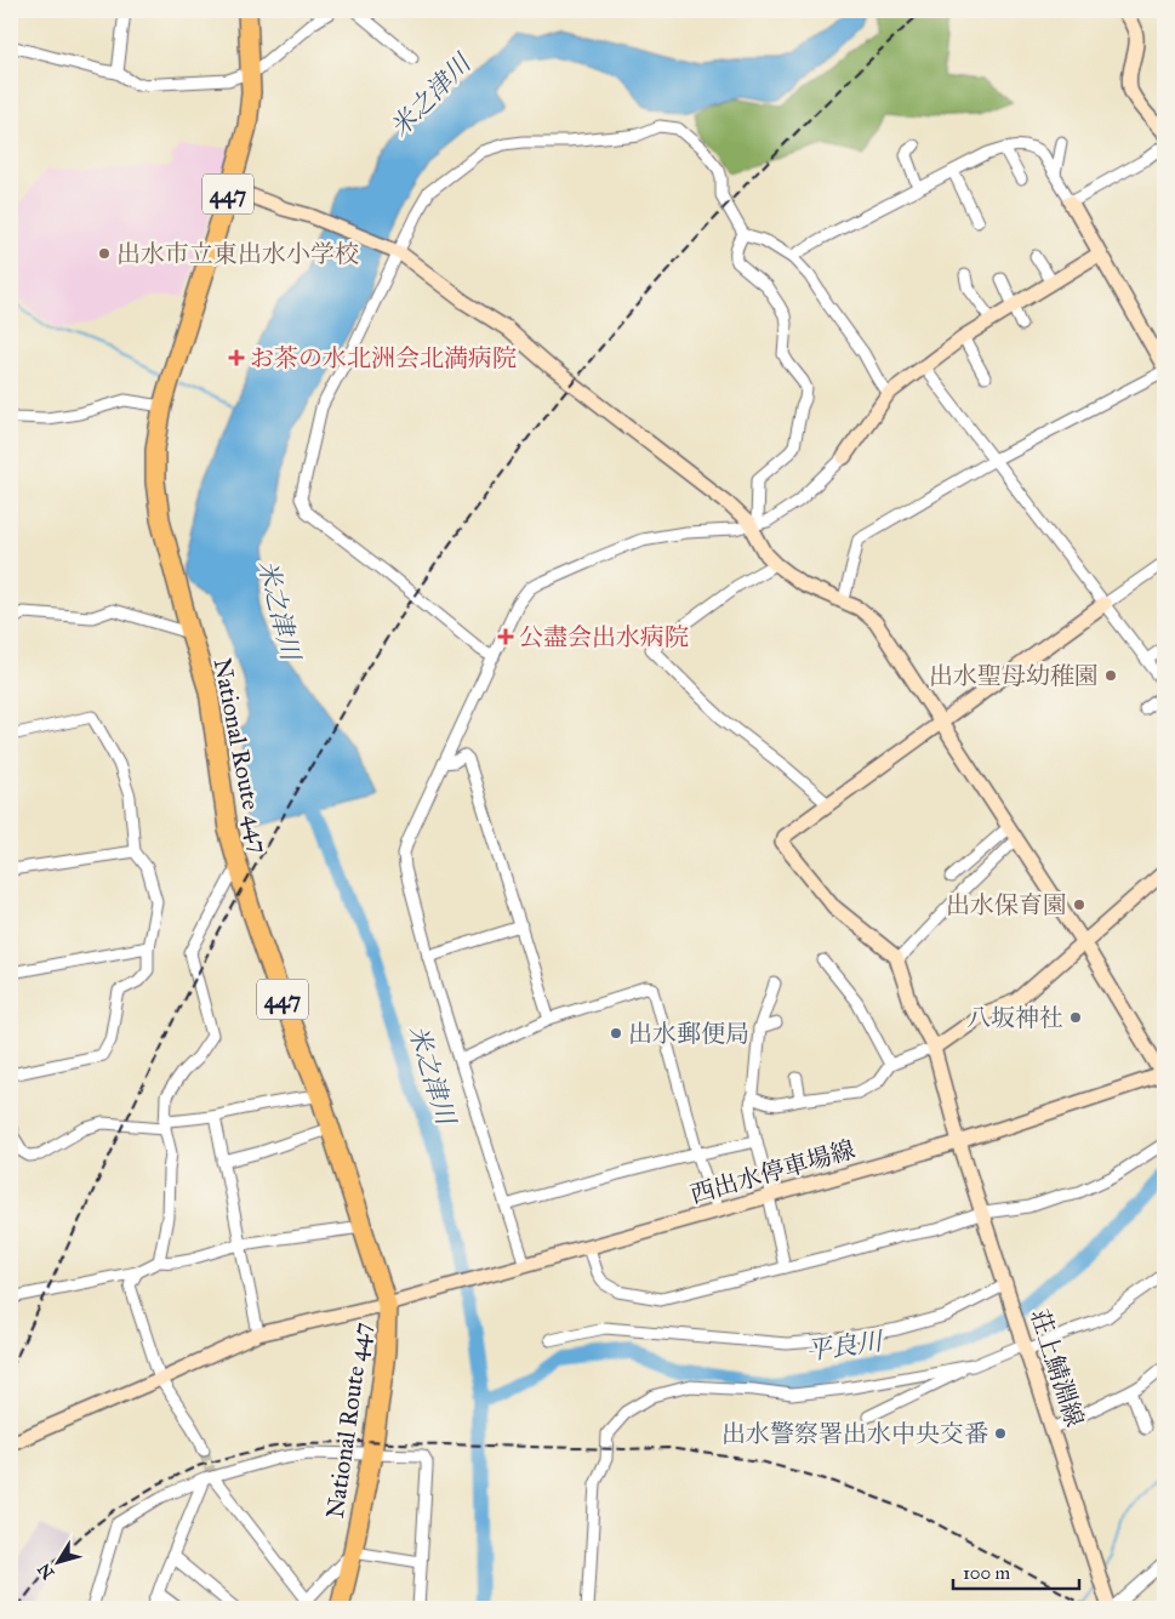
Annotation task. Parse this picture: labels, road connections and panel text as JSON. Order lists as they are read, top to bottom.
{
  "streets": {
    "highway": ["447", "National Route 447"],
    "street": ["西出水停車場線", "荘上鯖淵線"]
  },
  "crossings": [
    ["National Route 447", "西出水停車場線"],
    ["西出水停車場線", "荘上鯖淵線"]
  ],
  "water": ["米之津川", "平良川"],
  "places": {
    "other": [
      "出水市立東出水小学校",
      "出水聖母幼稚園",
      "出水保育園",
      "八坂神社",
      "出水郵便局",
      "出水警察署出水中央交番"
    ],
    "health": ["お茶の水北洲会北満病院", "公盡会出水病院"]
  },
  "scale_bar": "100 m",
  "north": "bottom left"
}
